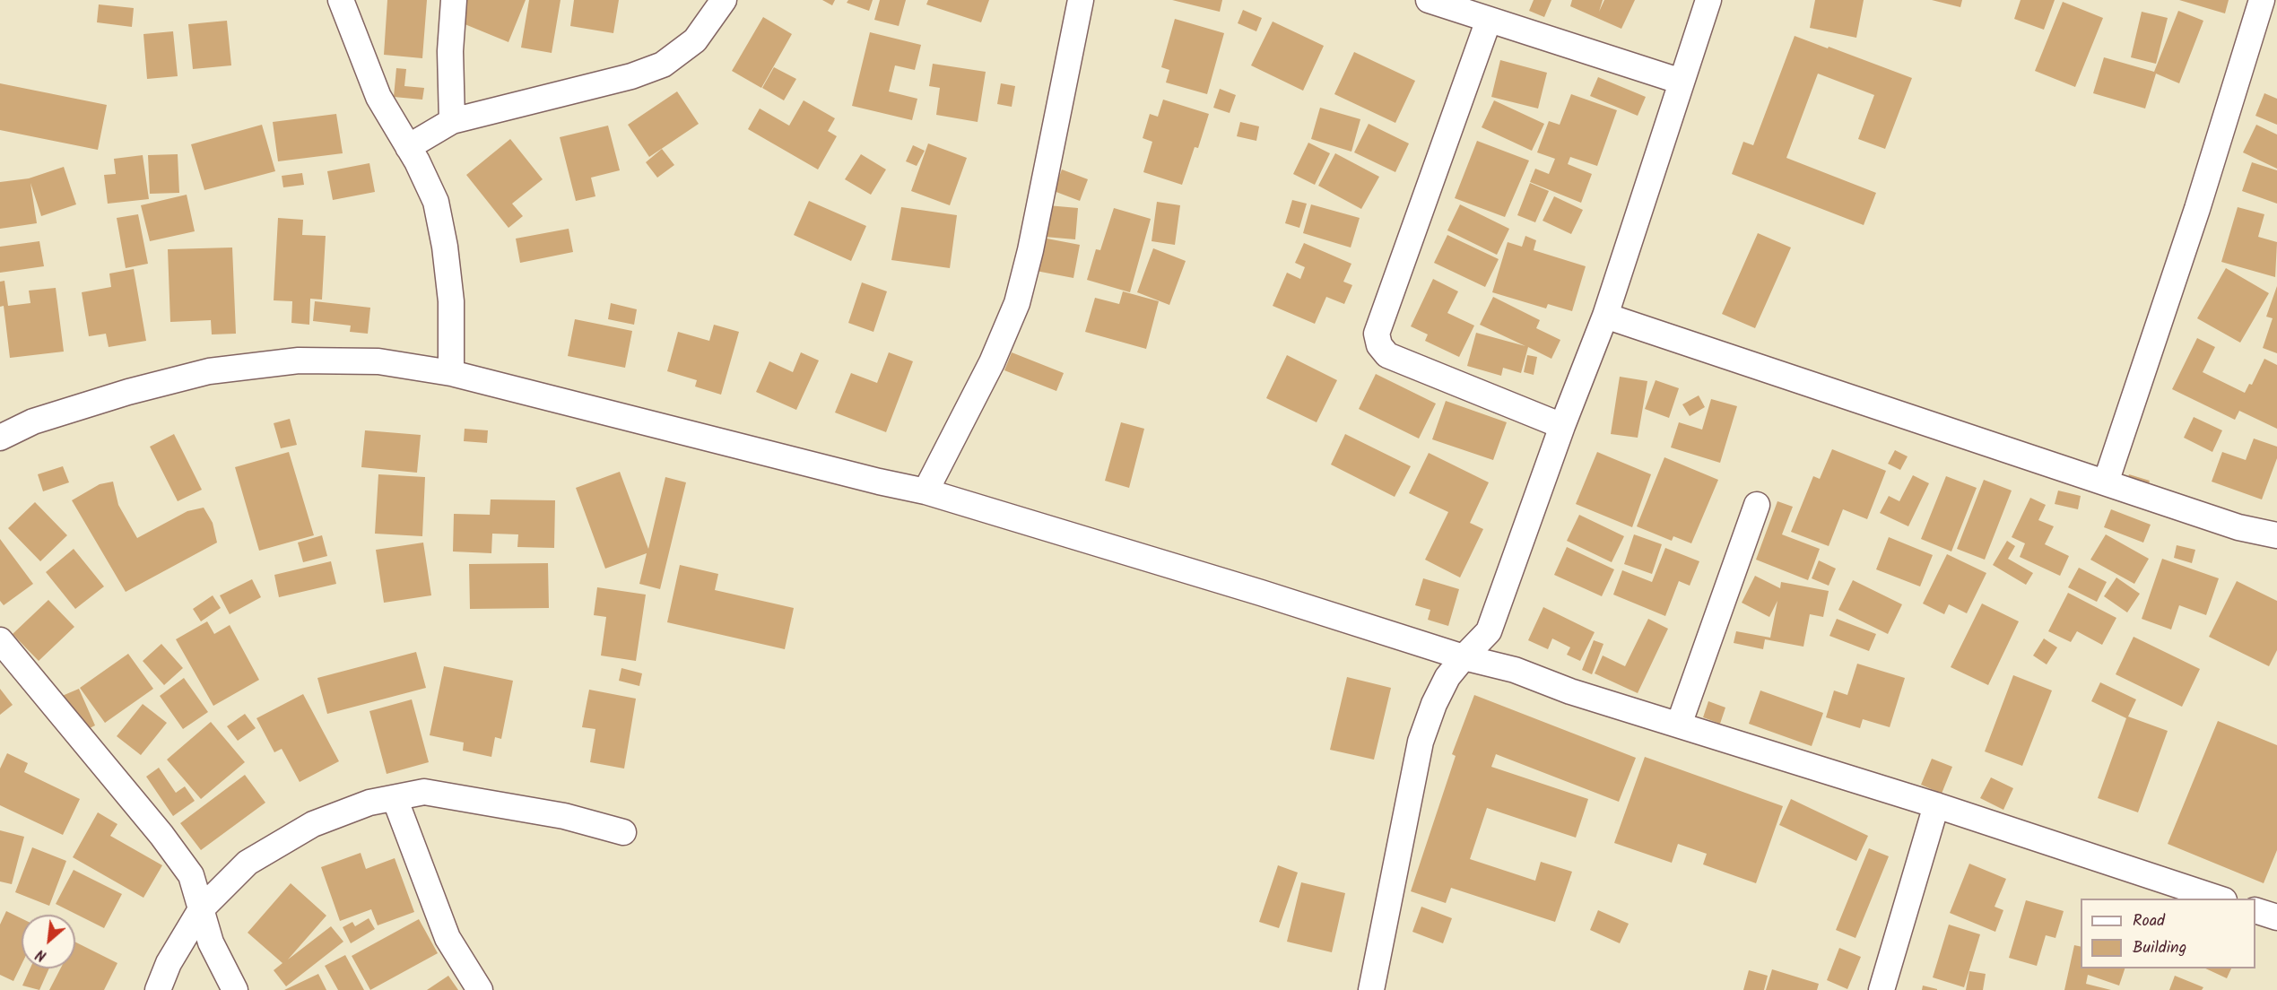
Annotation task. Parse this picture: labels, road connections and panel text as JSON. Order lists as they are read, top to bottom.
{
  "legend": ["Road", "Building"],
  "north": "bottom left"
}
